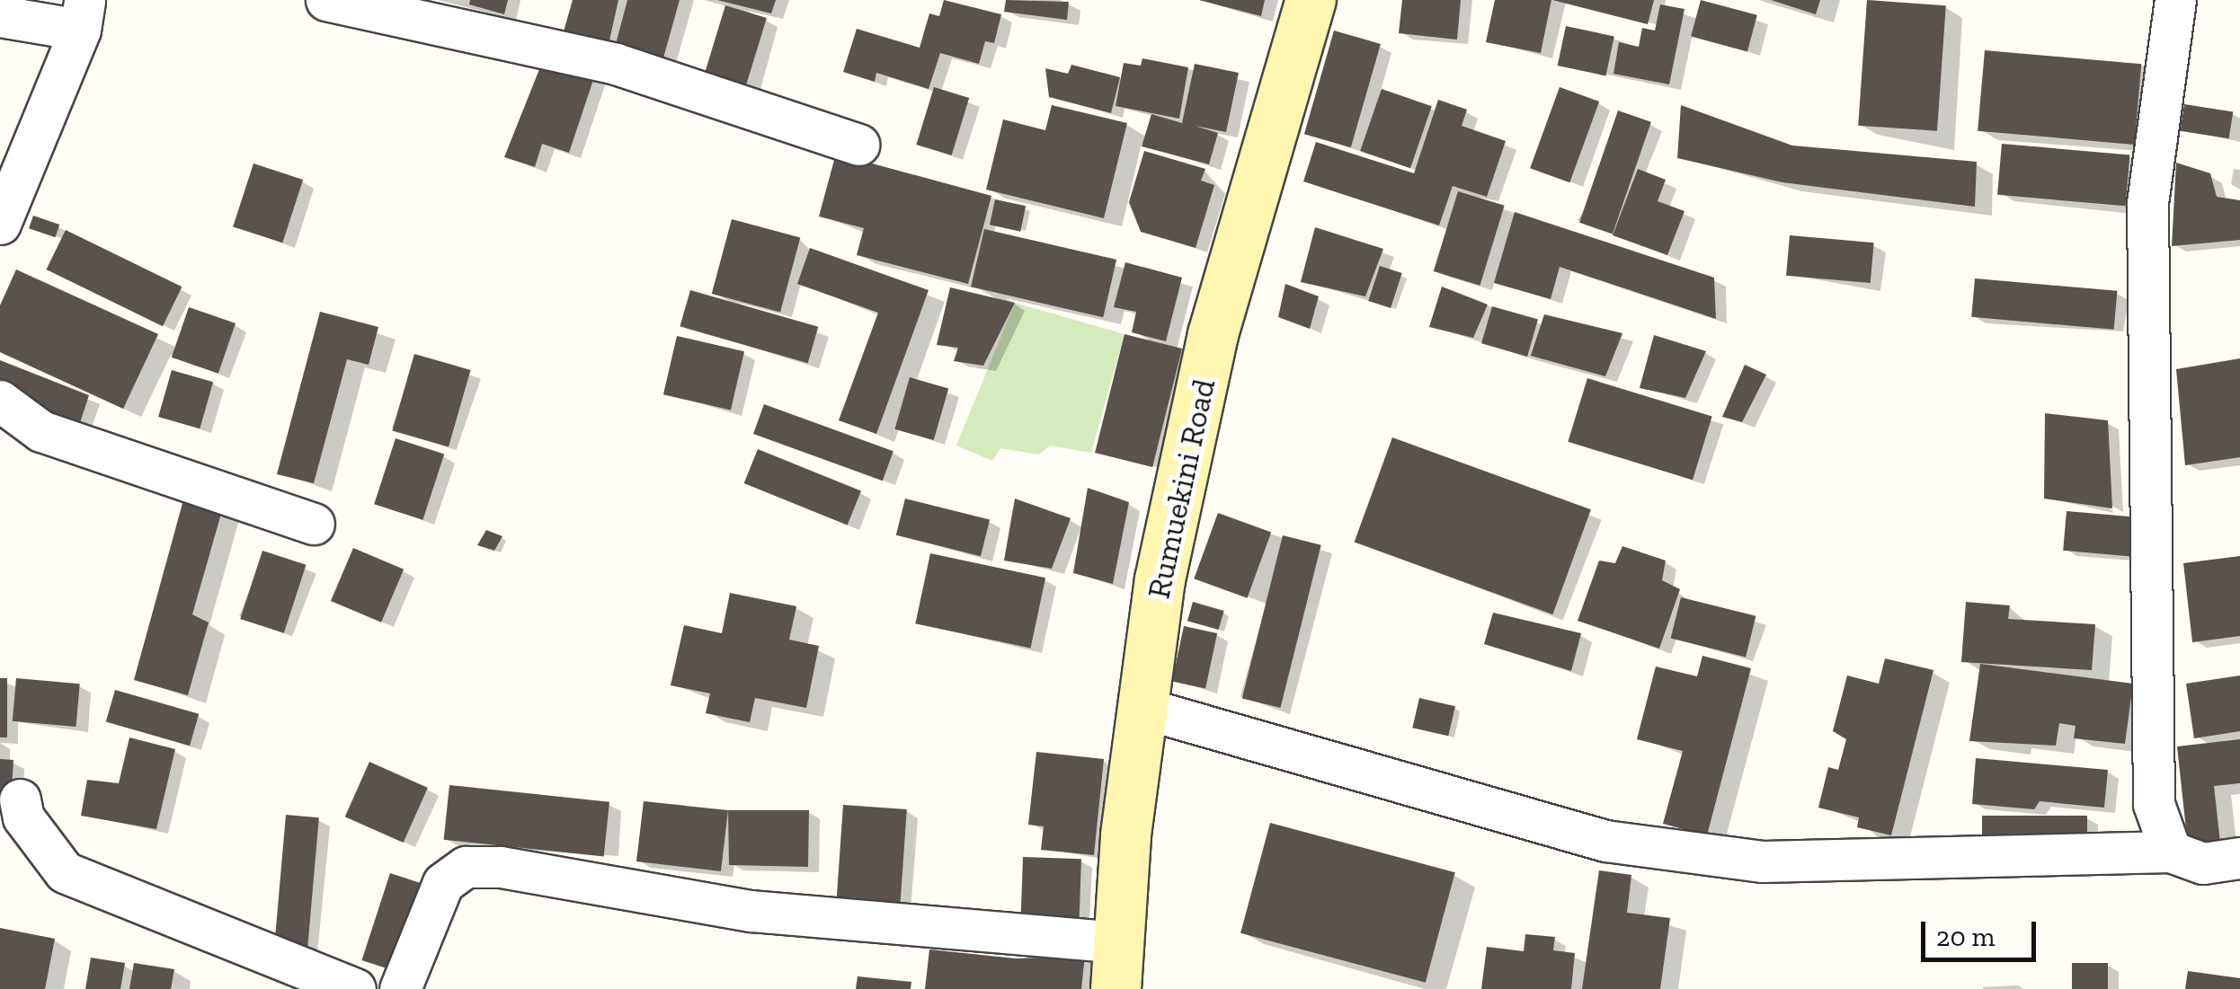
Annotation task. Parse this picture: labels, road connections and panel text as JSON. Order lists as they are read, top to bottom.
{
  "streets": {
    "street": ["Rumuekini Road"]
  },
  "scale_bar": "20 m"
}
